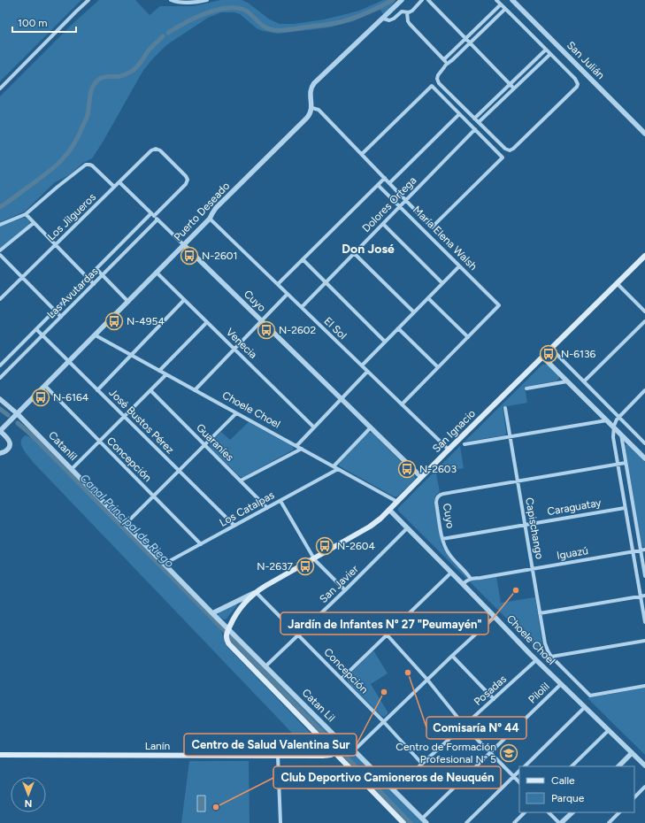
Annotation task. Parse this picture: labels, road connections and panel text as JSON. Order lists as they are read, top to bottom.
{
  "streets": {
    "main road": ["San Ignacio", "Lanín"],
    "street": [
      "San Julián",
      "Dolores Ortega",
      "Puerto Deseado",
      "Los Jilgueros",
      "María Elena Walsh",
      "Las Avutardas",
      "Cuyo",
      "El Sol",
      "Venecia",
      "Choele Choel",
      "José Bustos Pérez",
      "Guaraníes",
      "Catanlil",
      "Concepción",
      "Caraguatay",
      "Los Catalpas",
      "Capischango",
      "Iguazú",
      "San Javier",
      "Posadas",
      "Pilolil",
      "Catan Lil"
    ]
  },
  "crossings": [
    ["Dolores Ortega", "María Elena Walsh"],
    ["Dolores Ortega", "El Sol"],
    ["Puerto Deseado", "María Elena Walsh"],
    ["Puerto Deseado", "Cuyo"],
    ["Puerto Deseado", "El Sol"],
    ["Puerto Deseado", "Venecia"],
    ["Puerto Deseado", "Choele Choel"],
    ["Puerto Deseado", "José Bustos Pérez"],
    ["Puerto Deseado", "Catanlil"],
    ["Puerto Deseado", "Concepción"],
    ["Los Jilgueros", "Las Avutardas"],
    ["Los Jilgueros", "Cuyo"],
    ["Las Avutardas", "Cuyo"],
    ["Las Avutardas", "José Bustos Pérez"],
    ["Cuyo", "San Ignacio"],
    ["Cuyo", "Caraguatay"],
    ["Cuyo", "Capischango"],
    ["El Sol", "San Ignacio"],
    ["Choele Choel", "San Ignacio"],
    ["Choele Choel", "Los Catalpas"],
    ["Choele Choel", "Capischango"],
    ["Choele Choel", "Iguazú"],
    ["Choele Choel", "San Javier"],
    ["Choele Choel", "Posadas"],
    ["Choele Choel", "Pilolil"],
    ["José Bustos Pérez", "Los Catalpas"],
    ["San Ignacio", "Catanlil"],
    ["San Ignacio", "Concepción"],
    ["San Ignacio", "Catan Lil"],
    ["Guaraníes", "Los Catalpas"],
    ["Catanlil", "Los Catalpas"],
    ["Catanlil", "Catan Lil"],
    ["Concepción", "Los Catalpas"],
    ["Concepción", "San Javier"],
    ["Concepción", "Posadas"],
    ["Caraguatay", "Capischango"],
    ["Capischango", "Iguazú"],
    ["San Javier", "Catan Lil"],
    ["Posadas", "Catan Lil"],
    ["Pilolil", "Catan Lil"]
  ],
  "districts": ["Don José"],
  "water": ["Canal Principal de Riego"],
  "places": {
    "bus stop": [
      "N-2601",
      "N-4954",
      "N-2602",
      "N-6136",
      "N-6164",
      "N-2603",
      "N-2604",
      "N-2637"
    ],
    "other": [
      "Jardín de Infantes N° 27 \"Peumayén\"",
      "Comisaría N° 44",
      "Centro de Salud Valentina Sur",
      "Club Deportivo Camioneros de Neuquén"
    ],
    "school or university": ["Centro de Formación Profesional N° 5"]
  },
  "legend": ["Calle", "Parque"],
  "scale_bar": "100 m",
  "north": "bottom"
}
